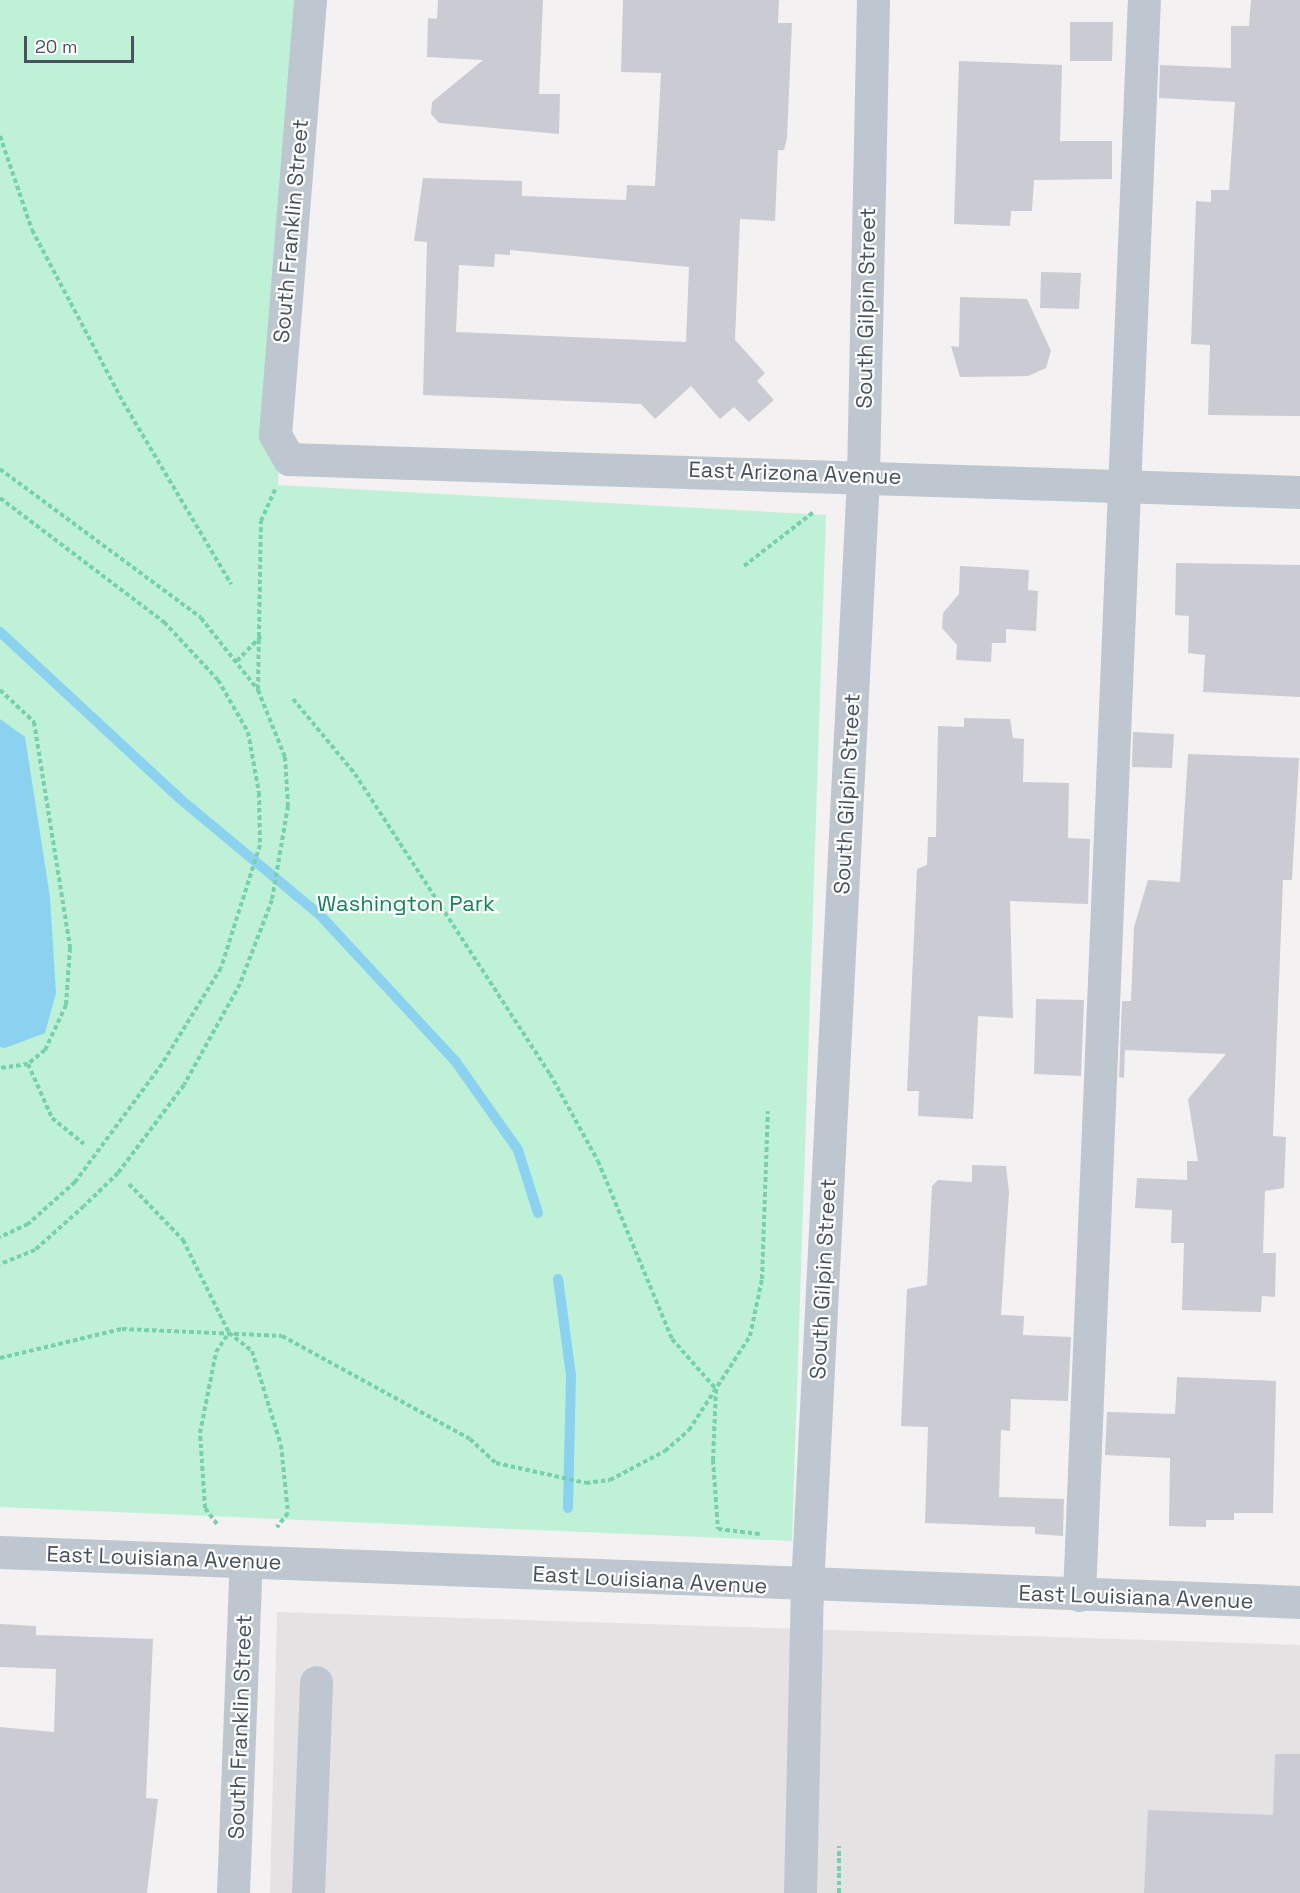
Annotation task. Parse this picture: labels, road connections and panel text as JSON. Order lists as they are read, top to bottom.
{
  "streets": {
    "street": [
      "South Franklin Street",
      "South Gilpin Street",
      "East Arizona Avenue",
      "East Louisiana Avenue"
    ]
  },
  "crossings": [
    ["South Franklin Street", "East Arizona Avenue"],
    ["South Franklin Street", "East Louisiana Avenue"],
    ["South Gilpin Street", "East Arizona Avenue"],
    ["South Gilpin Street", "East Louisiana Avenue"]
  ],
  "parks": ["Washington Park"],
  "scale_bar": "20 m"
}
